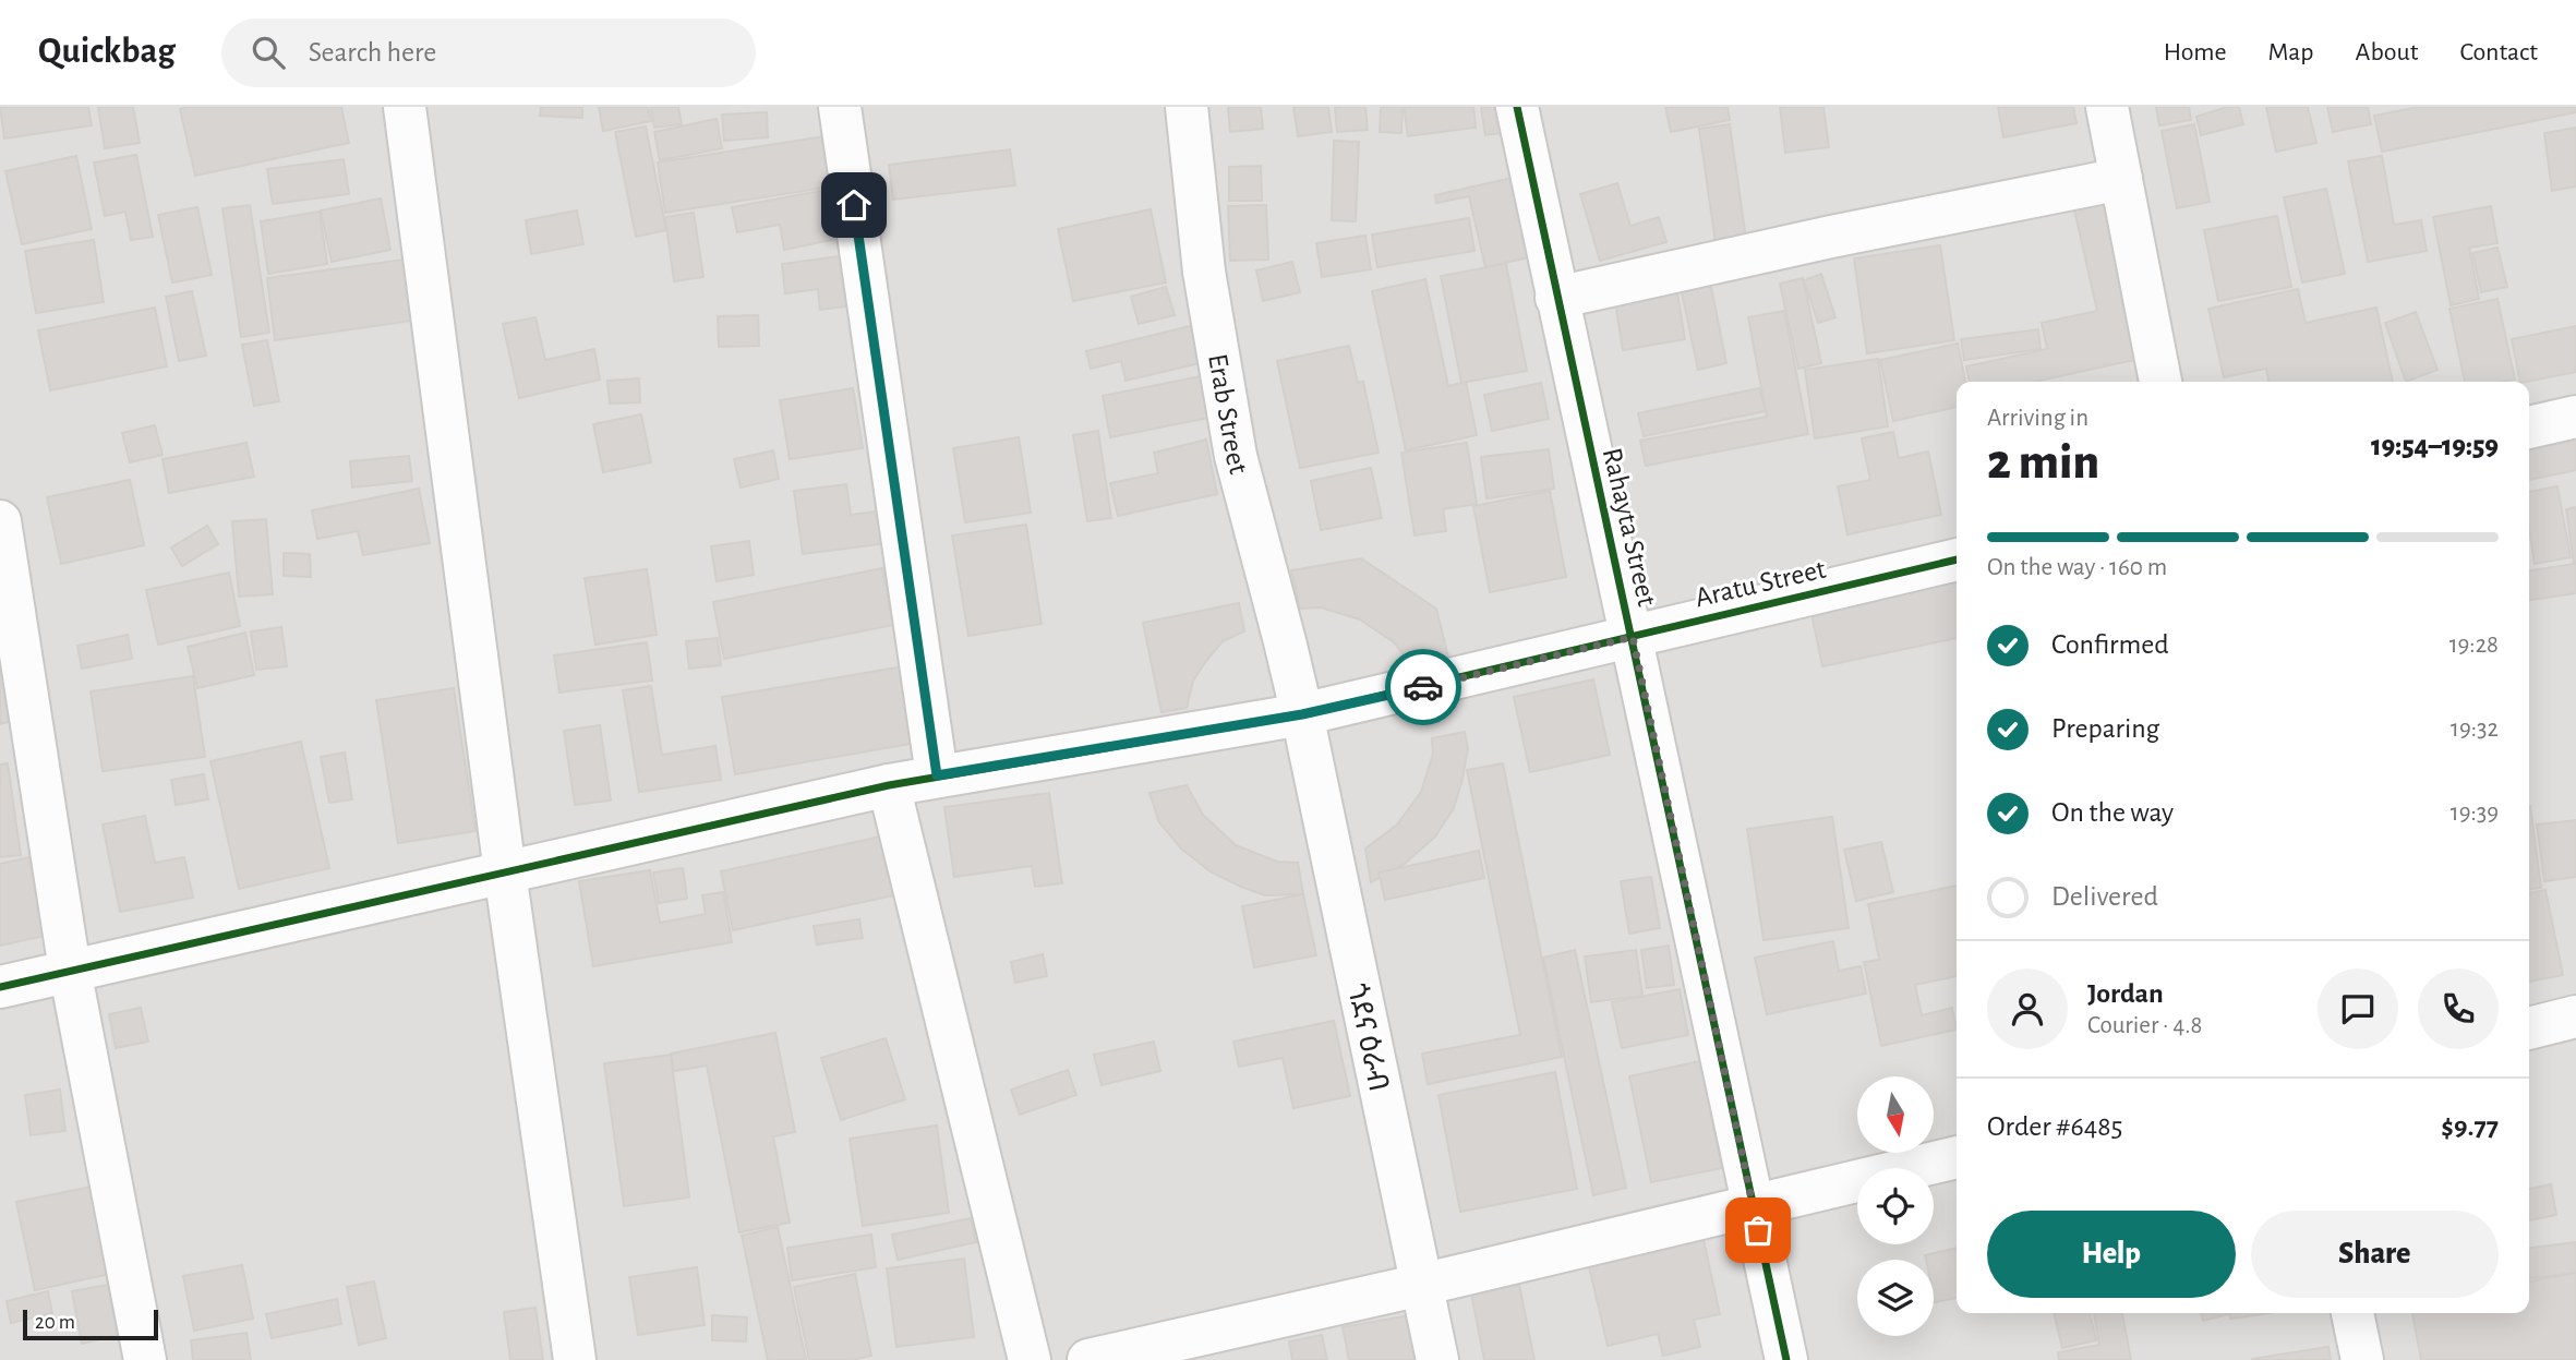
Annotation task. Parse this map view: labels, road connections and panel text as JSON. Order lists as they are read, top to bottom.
{
  "streets": {
    "street": [
      "Erab Street",
      "Rahayta Street",
      "Aratu Street",
      "ጎደና ዕራብ"
    ]
  },
  "crossings": [
    ["Erab Street", "Aratu Street"],
    ["Erab Street", "ጎደና ዕራብ"],
    ["Rahayta Street", "Aratu Street"],
    ["Aratu Street", "ጎደና ዕራብ"]
  ],
  "scale_bar": "20 m",
  "north": "bottom",
  "page": {
    "header": "Quickbag",
    "search": "Search here",
    "nav": [
      "Home",
      "Map",
      "About",
      "Contact"
    ],
    "heading": ["2 min", "Arriving in", "19:54–19:59"],
    "panel": [
      "Jordan",
      "Courier · 4.8",
      "Order #6485",
      "$9.77"
    ],
    "bar": "On the way · 160 m",
    "list": [
      ["Confirmed", "19:28"],
      ["Preparing", "19:32"],
      ["On the way", "19:39"],
      "Delivered"
    ],
    "buttons": ["Help", "Share"],
    "scale": "20 m"
  }
}
